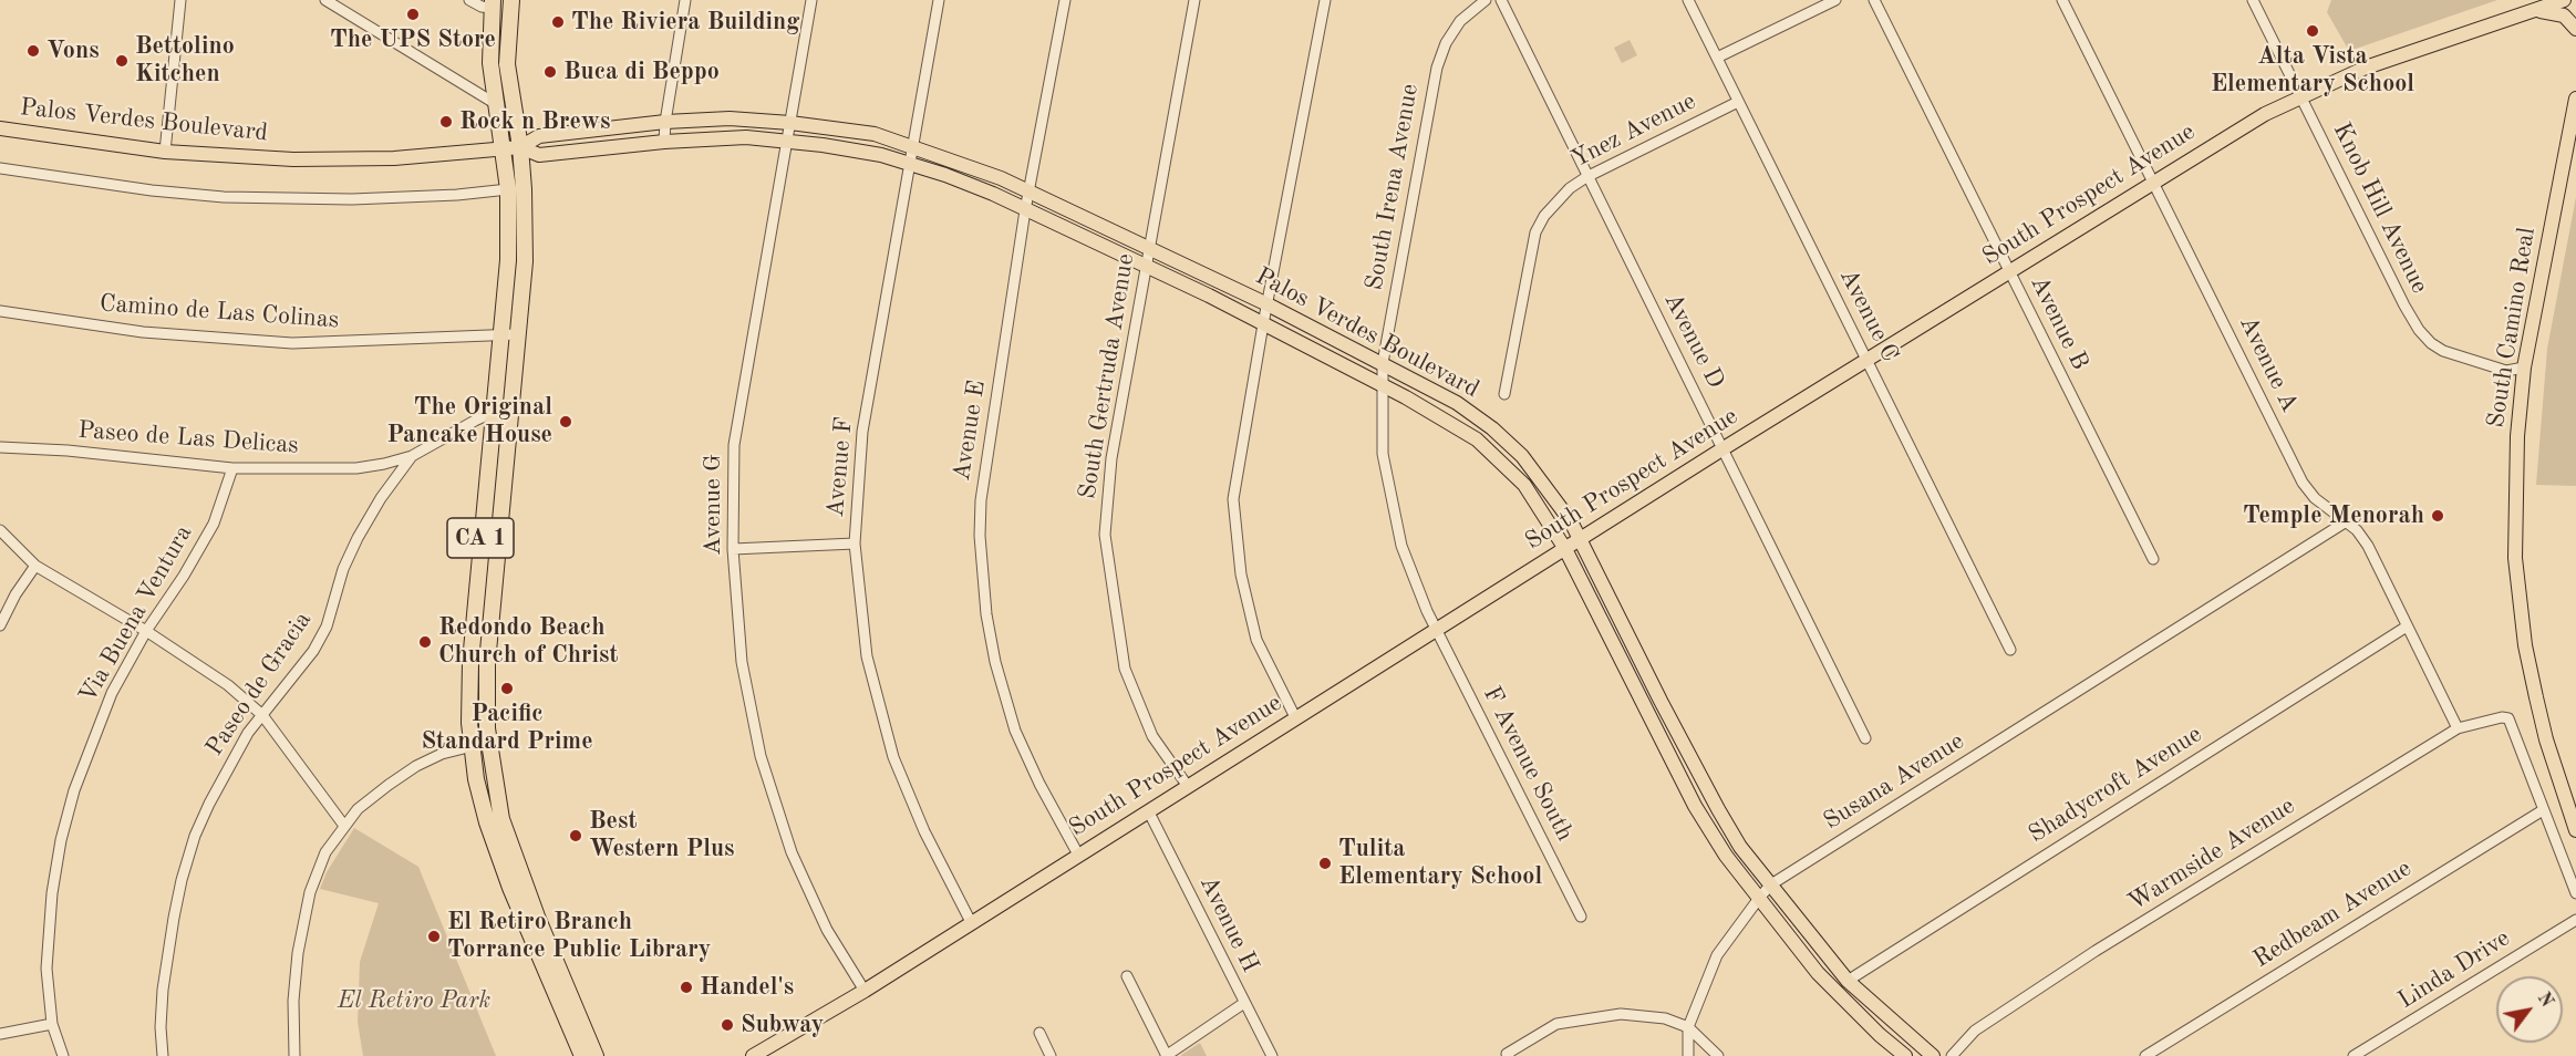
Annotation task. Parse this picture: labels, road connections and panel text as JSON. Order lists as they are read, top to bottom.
{
  "streets": {
    "highway": ["CA 1"],
    "main road": ["Palos Verdes Boulevard", "South Prospect Avenue", "South Camino Real"],
    "street": [
      "Ynez Avenue",
      "South Irena Avenue",
      "Knob Hill Avenue",
      "Camino de Las Colinas",
      "Avenue C",
      "Avenue B",
      "Avenue D",
      "Avenue A",
      "South Gertruda Avenue",
      "Avenue E",
      "Paseo de Las Delicas",
      "Avenue F",
      "Avenue G",
      "Via Buena Ventura",
      "Paseo de Gracia",
      "F Avenue South",
      "Susana Avenue",
      "Shadycroft Avenue",
      "Warmside Avenue",
      "Redbeam Avenue",
      "Avenue H",
      "Linda Drive"
    ]
  },
  "crossings": [
    ["Palos Verdes Boulevard", "South Irena Avenue"],
    ["Palos Verdes Boulevard", "South Prospect Avenue"],
    ["Palos Verdes Boulevard", "South Gertruda Avenue"],
    ["Palos Verdes Boulevard", "Avenue E"],
    ["Palos Verdes Boulevard", "Avenue F"],
    ["Palos Verdes Boulevard", "Avenue G"],
    ["Palos Verdes Boulevard", "CA 1"],
    ["Palos Verdes Boulevard", "Susana Avenue"],
    ["Palos Verdes Boulevard", "Shadycroft Avenue"],
    ["Ynez Avenue", "Avenue C"],
    ["Ynez Avenue", "Avenue D"],
    ["South Irena Avenue", "South Prospect Avenue"],
    ["South Irena Avenue", "F Avenue South"],
    ["South Prospect Avenue", "Knob Hill Avenue"],
    ["South Prospect Avenue", "Avenue C"],
    ["South Prospect Avenue", "Avenue B"],
    ["South Prospect Avenue", "Avenue D"],
    ["South Prospect Avenue", "Avenue A"],
    ["South Prospect Avenue", "South Gertruda Avenue"],
    ["South Prospect Avenue", "Avenue E"],
    ["South Prospect Avenue", "Avenue F"],
    ["South Prospect Avenue", "Avenue G"],
    ["South Prospect Avenue", "F Avenue South"],
    ["South Prospect Avenue", "Avenue H"],
    ["Knob Hill Avenue", "South Camino Real"],
    ["Camino de Las Colinas", "CA 1"],
    ["Avenue A", "Susana Avenue"],
    ["Avenue A", "Shadycroft Avenue"],
    ["Avenue A", "Warmside Avenue"],
    ["Paseo de Las Delicas", "Via Buena Ventura"],
    ["Paseo de Las Delicas", "Paseo de Gracia"],
    ["CA 1", "Paseo de Gracia"],
    ["Warmside Avenue", "Redbeam Avenue"]
  ],
  "parks": ["El Retiro Park"],
  "places": [
    "The UPS Store",
    "The Riviera Building",
    "Alta Vista Elementary School",
    "Vons",
    "Bettolino Kitchen",
    "Buca di Beppo",
    "Rock n Brews",
    "The Original Pancake House",
    "Temple Menorah",
    "Redondo Beach Church of Christ",
    "Pacific Standard Prime",
    "Best Western Plus",
    "Tulita Elementary School",
    "El Retiro Branch Torrance Public Library",
    "Handel's",
    "Subway"
  ],
  "north": "top right"
}
